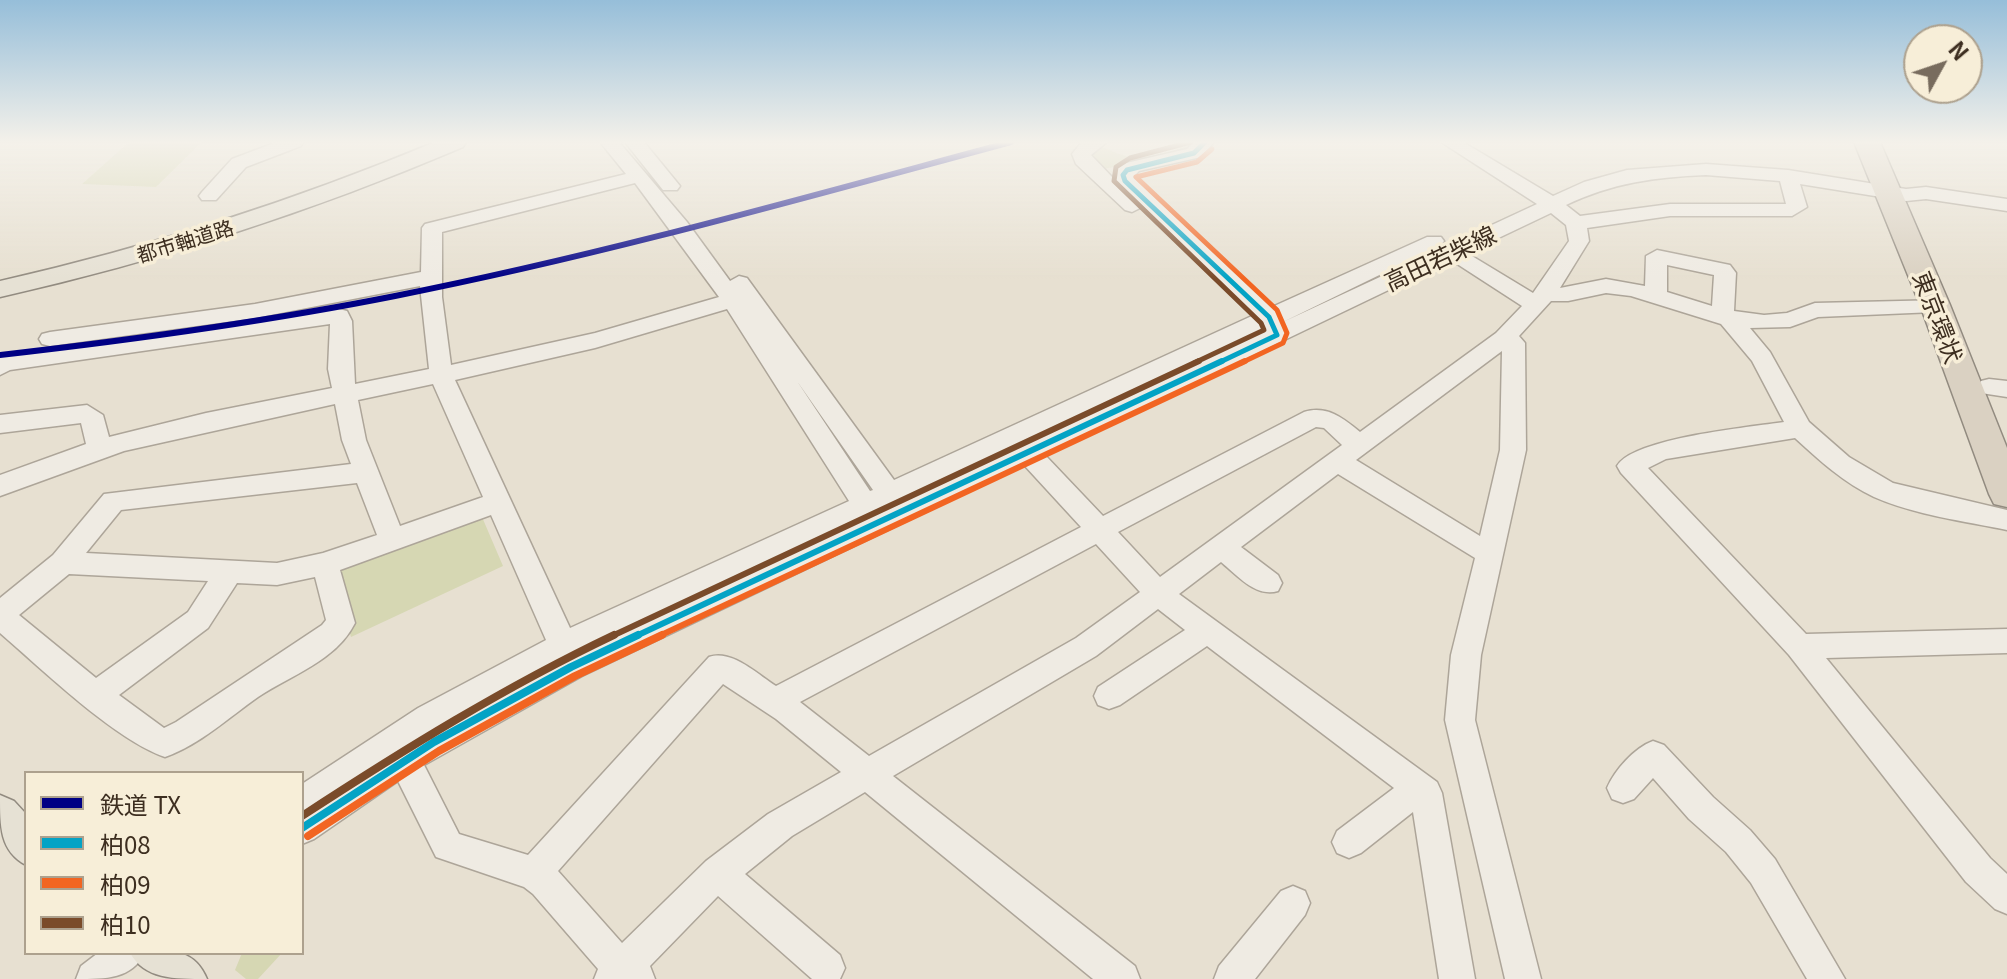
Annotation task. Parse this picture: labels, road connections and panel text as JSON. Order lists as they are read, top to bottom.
{
  "streets": {
    "highway": ["東京環状"],
    "main road": ["都市軸道路"],
    "street": ["高田若柴線"]
  },
  "lines": [
    "rail line TX",
    "transit line 柏08",
    "transit line 柏09",
    "transit line 柏10"
  ],
  "legend": [
    "鉄道 TX",
    "柏08",
    "柏09",
    "柏10"
  ],
  "north": "top right"
}
